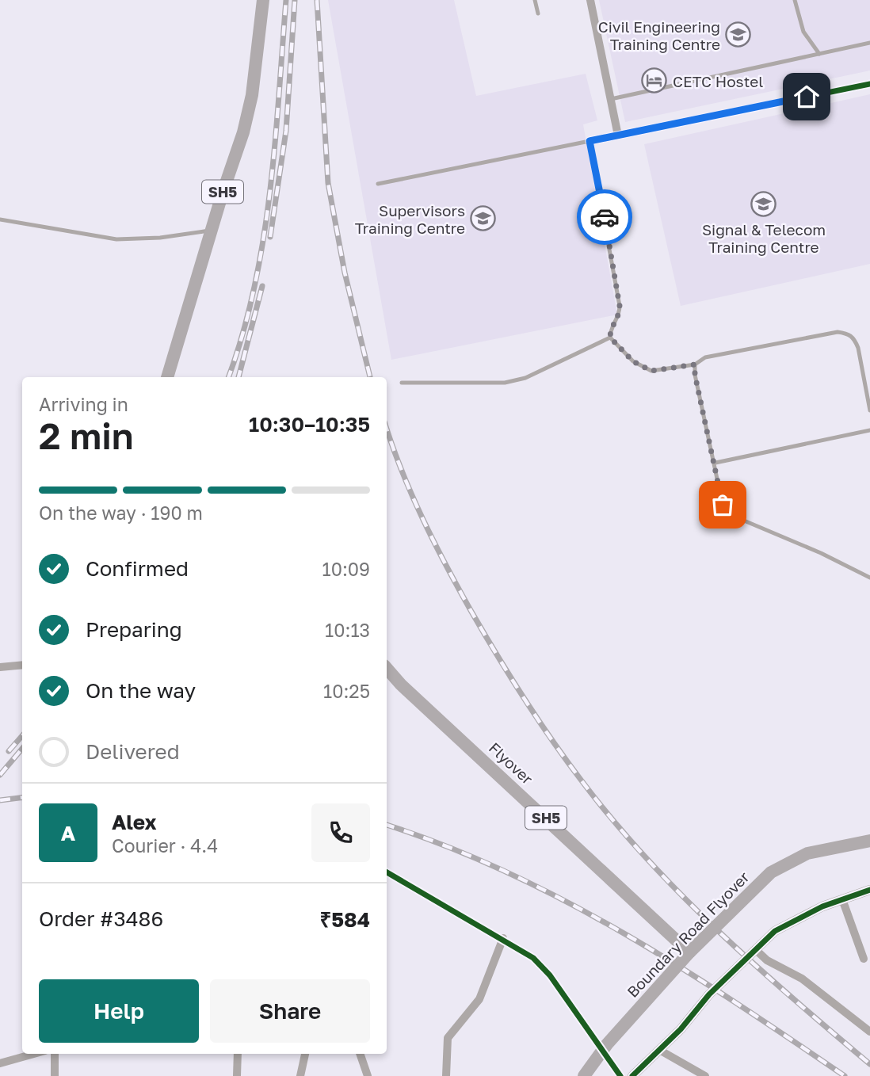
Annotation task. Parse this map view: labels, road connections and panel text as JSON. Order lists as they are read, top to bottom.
{
  "streets": {
    "main road": ["SH5", "Flyover", "Boundary Road Flyover"]
  },
  "crossings": [
    ["Flyover", "Boundary Road Flyover"]
  ],
  "places": {
    "school or university": ["Civil Engineering Training Centre", "Signal & Telecom Training Centre", "Supervisors Training Centre"],
    "hotel": ["CETC Hostel"]
  },
  "page": {
    "heading": ["2 min", "Arriving in", "10:30–10:35"],
    "panel": [
      "Alex",
      "Courier · 4.4",
      "Order #3486",
      "₹584"
    ],
    "bar": "On the way · 190 m",
    "list": [
      ["Confirmed", "10:09"],
      ["Preparing", "10:13"],
      ["On the way", "10:25"],
      "Delivered"
    ],
    "round": "A",
    "buttons": ["Help", "Share"]
  }
}
